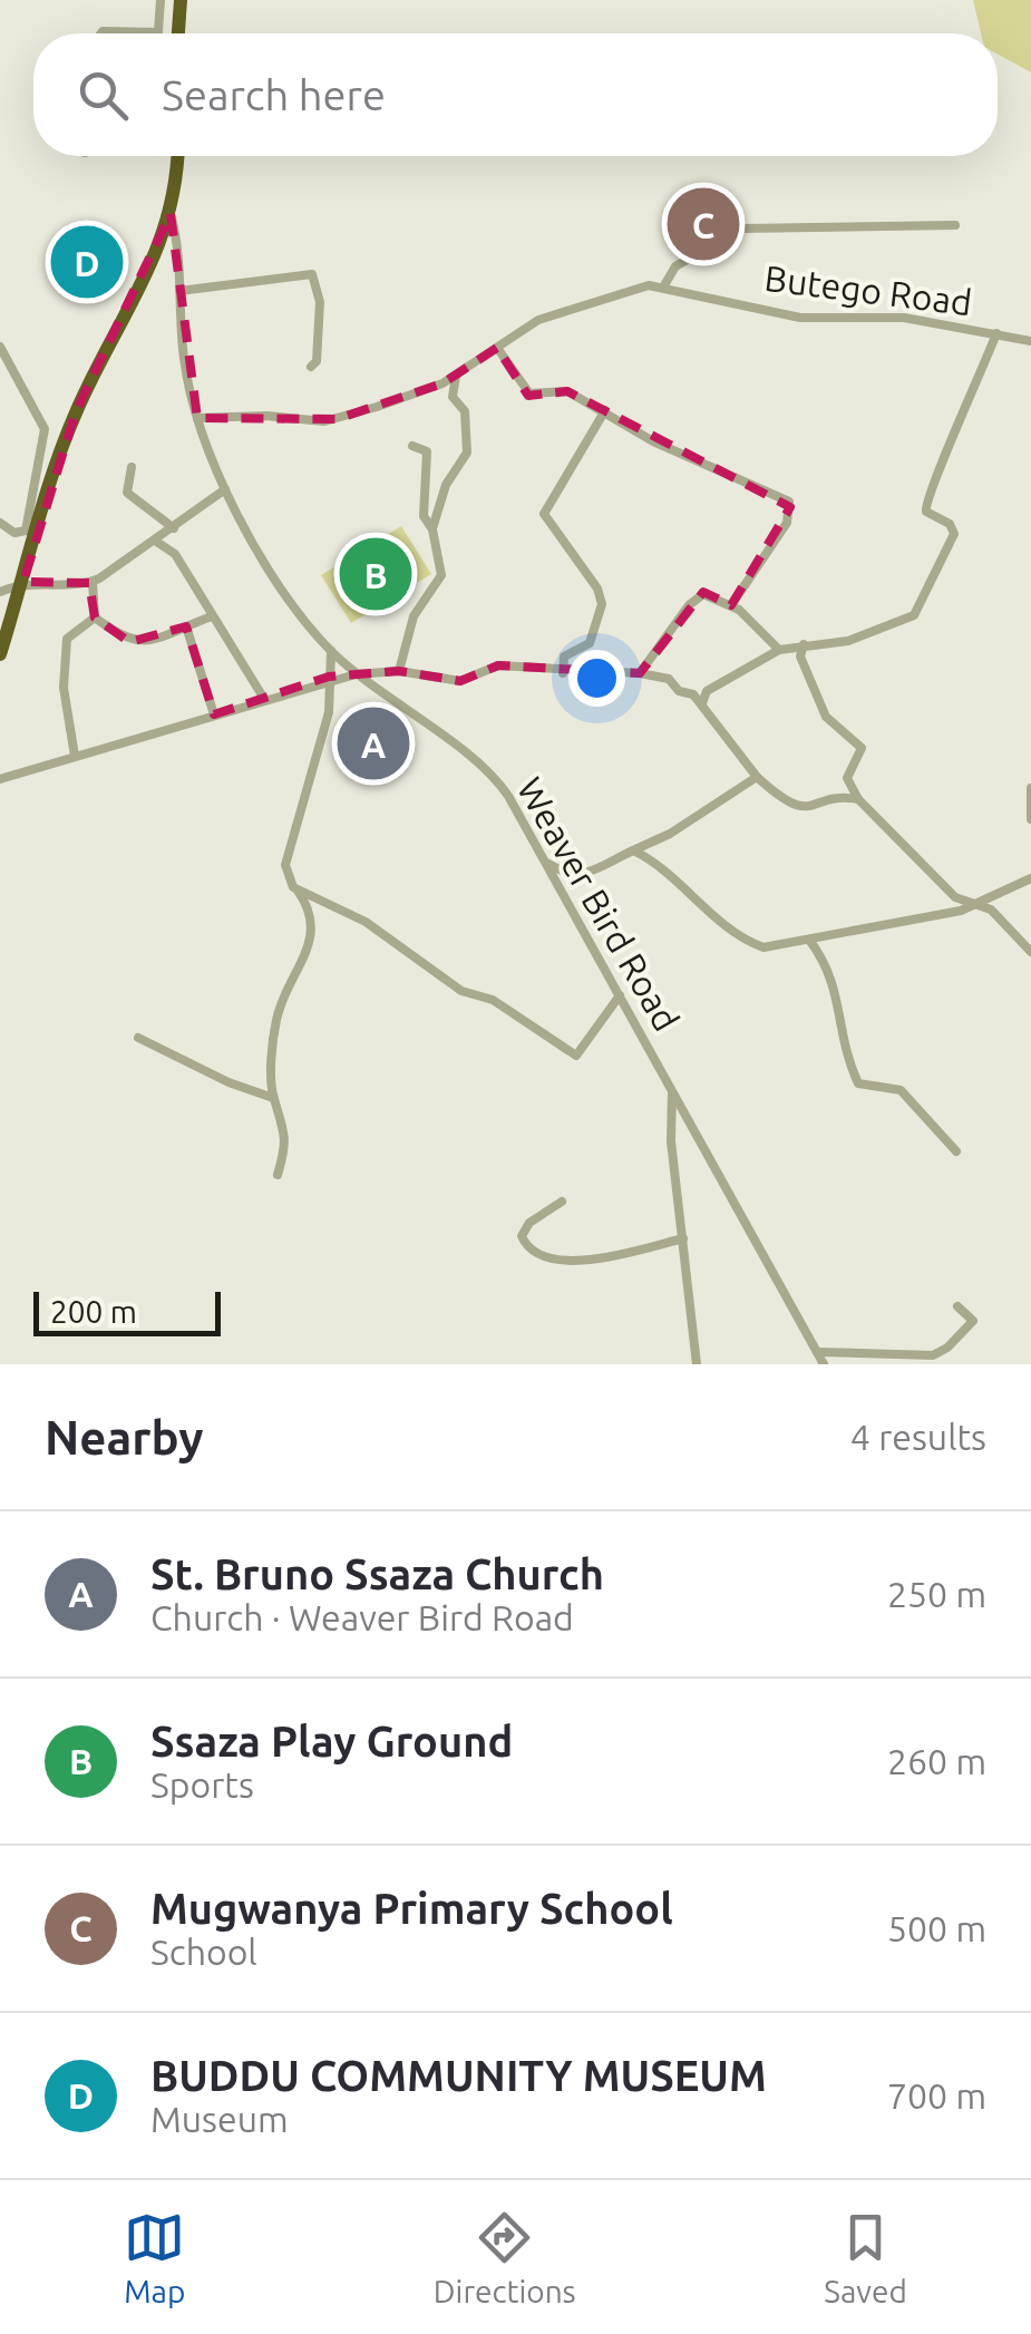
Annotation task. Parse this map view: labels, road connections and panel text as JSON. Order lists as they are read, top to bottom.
{
  "streets": {
    "street": ["Butego Road", "Weaver Bird Road"]
  },
  "crossings": [
    ["Butego Road", "Weaver Bird Road"]
  ],
  "scale_bar": "200 m",
  "page": {
    "search": "Search here",
    "pins": [
      "C",
      "D",
      "B",
      "A"
    ],
    "scale": "200 m",
    "heading": ["Nearby", "4 results"],
    "list": [
      {
        "mark": "A",
        "name": "St. Bruno Ssaza Church",
        "note": "Church · Weaver Bird Road",
        "value": "250 m"
      },
      {
        "mark": "B",
        "name": "Ssaza Play Ground",
        "note": "Sports",
        "value": "260 m"
      },
      {
        "mark": "C",
        "name": "Mugwanya Primary School",
        "note": "School",
        "value": "500 m"
      },
      {
        "mark": "D",
        "name": "BUDDU COMMUNITY MUSEUM",
        "note": "Museum",
        "value": "700 m"
      }
    ],
    "nav": ["Map", "Directions", "Saved"]
  }
}
